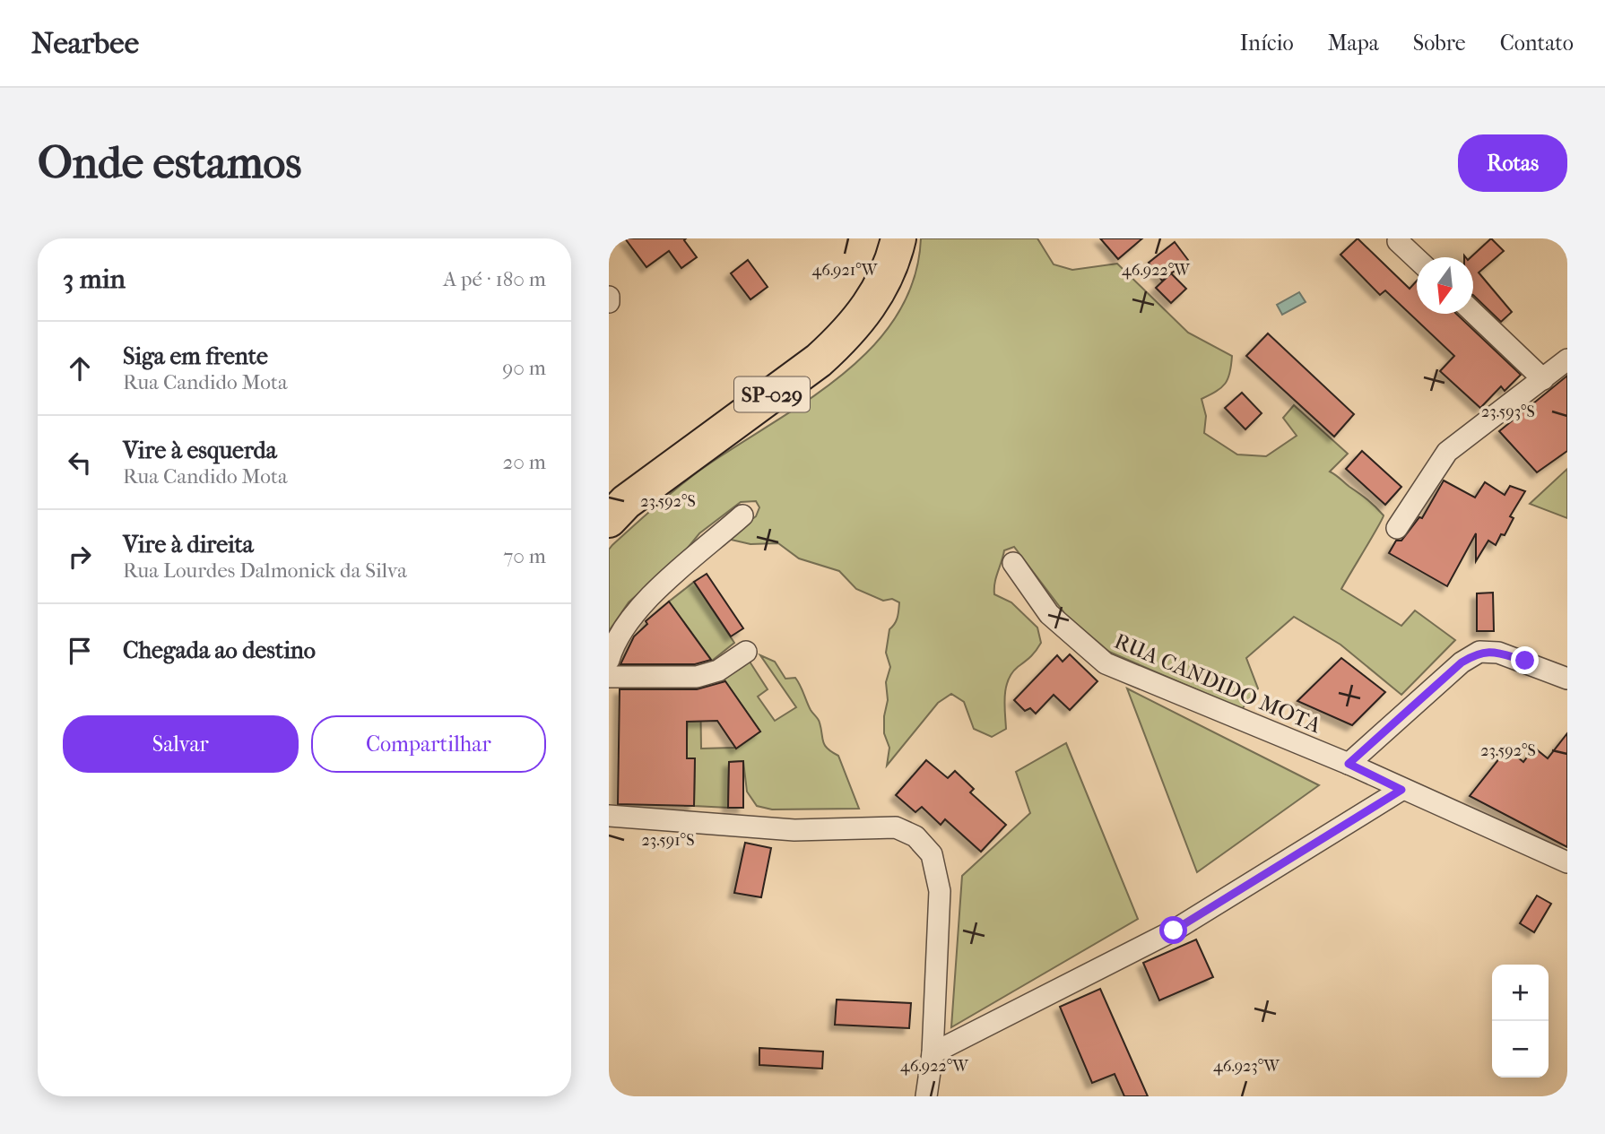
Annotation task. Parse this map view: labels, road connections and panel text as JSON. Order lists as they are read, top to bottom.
{
  "streets": {
    "highway": ["SP-029"],
    "street": ["RUA CANDIDO MOTA"]
  },
  "north": "bottom",
  "page": {
    "header": "Nearbee",
    "nav": [
      "Início",
      "Mapa",
      "Sobre",
      "Contato"
    ],
    "buttons": [
      "Rotas",
      ["Salvar", "Compartilhar"]
    ],
    "title": "Onde estamos",
    "heading": ["3 min", "A pé · 180 m"],
    "list": [
      ["Siga em frente", "Rua Candido Mota", "90 m"],
      ["Vire à esquerda", "Rua Candido Mota", "20 m"],
      ["Vire à direita", "Rua Lourdes Dalmonick da Silva", "70 m"],
      "Chegada ao destino"
    ],
    "map_buttons": ["+", "−"]
  },
  "coordinates": [
    "46.921°W",
    "46.922°W",
    "23.593°S",
    "23.592°S",
    "23.591°S",
    "46.923°W"
  ]
}
